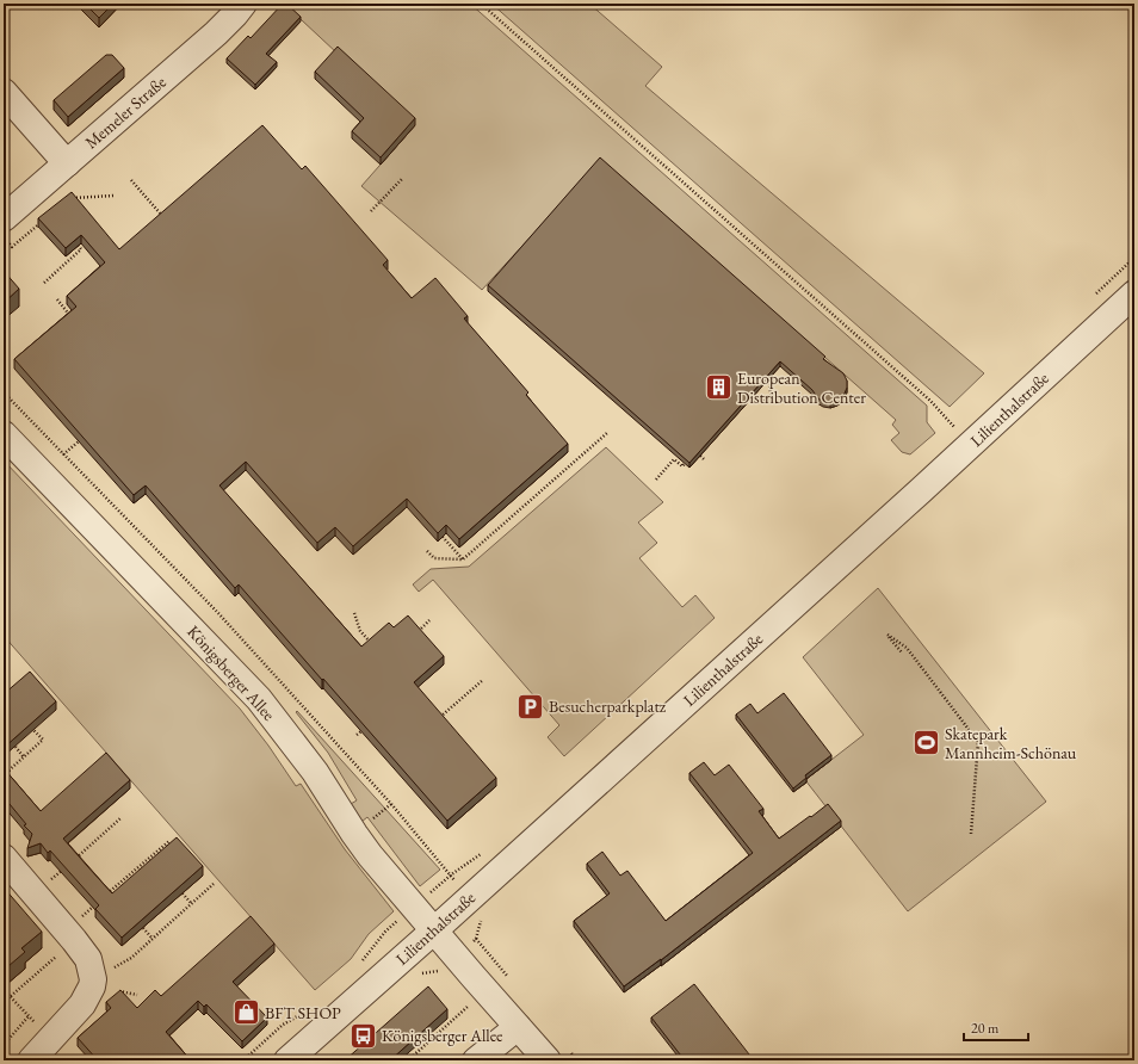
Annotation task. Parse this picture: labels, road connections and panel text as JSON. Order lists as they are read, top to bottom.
{
  "streets": {
    "street": ["Memeler Straße", "Lilienthalstraße", "Königsberger Allee"]
  },
  "crossings": [
    ["Lilienthalstraße", "Königsberger Allee"]
  ],
  "places": {
    "building": ["European Distribution Center"],
    "parking": ["Besucherparkplatz"],
    "sports": ["Skatepark Mannheim-Schönau"],
    "shop": ["BFT SHOP"],
    "bus stop": ["Königsberger Allee"]
  },
  "scale_bar": "20 m"
}
